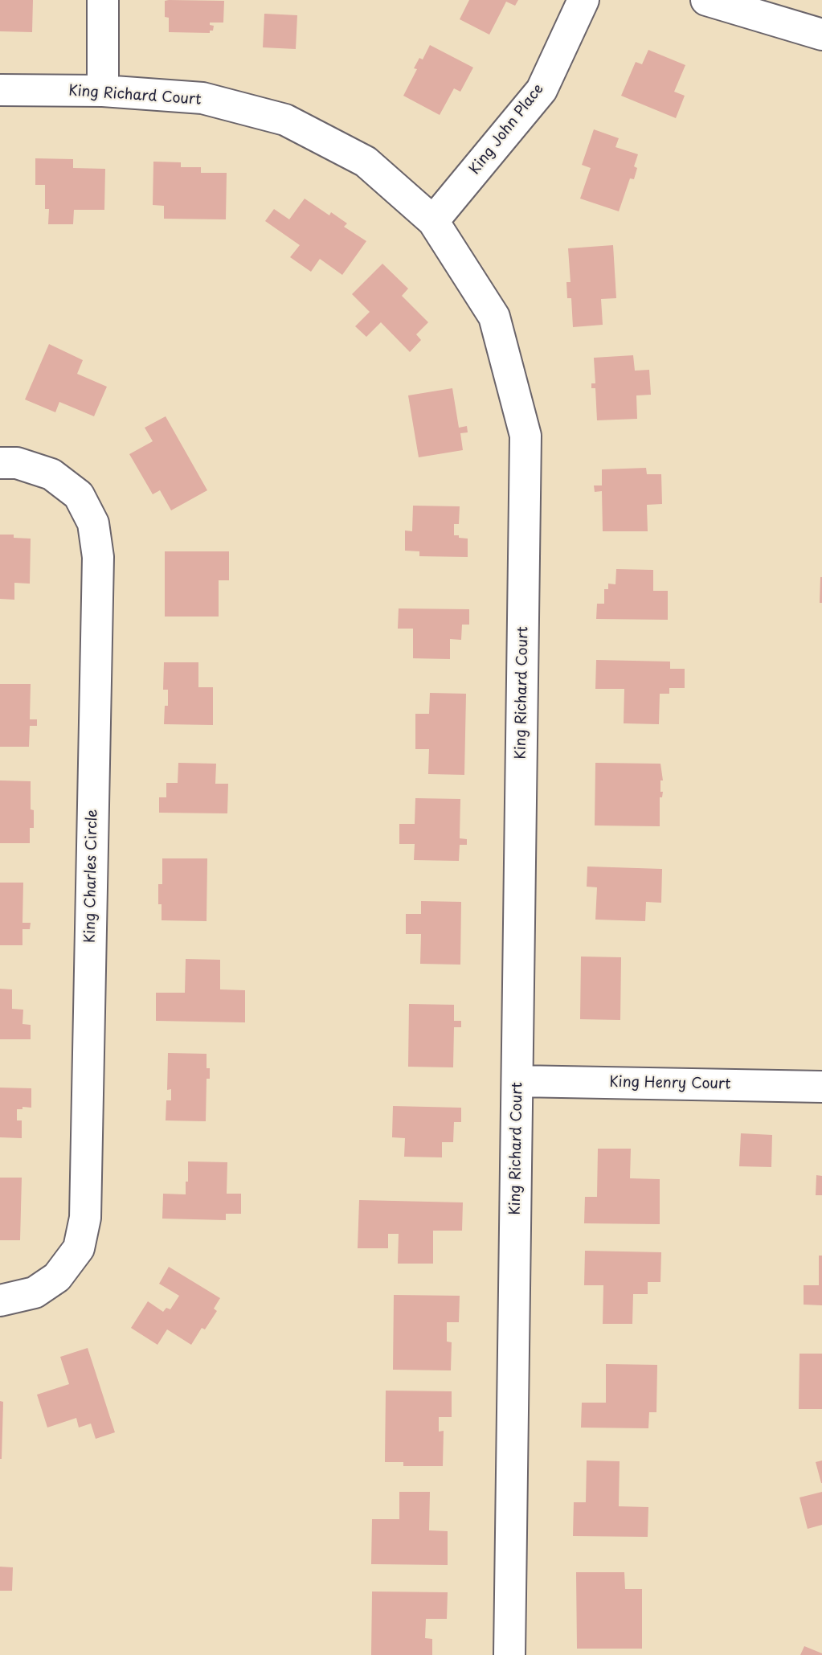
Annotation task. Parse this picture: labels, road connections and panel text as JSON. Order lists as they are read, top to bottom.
{
  "streets": {
    "street": [
      "King Richard Court",
      "King John Place",
      "King Charles Circle",
      "King Henry Court"
    ]
  },
  "crossings": [
    ["King Richard Court", "King John Place"],
    ["King Richard Court", "King Henry Court"]
  ]
}
